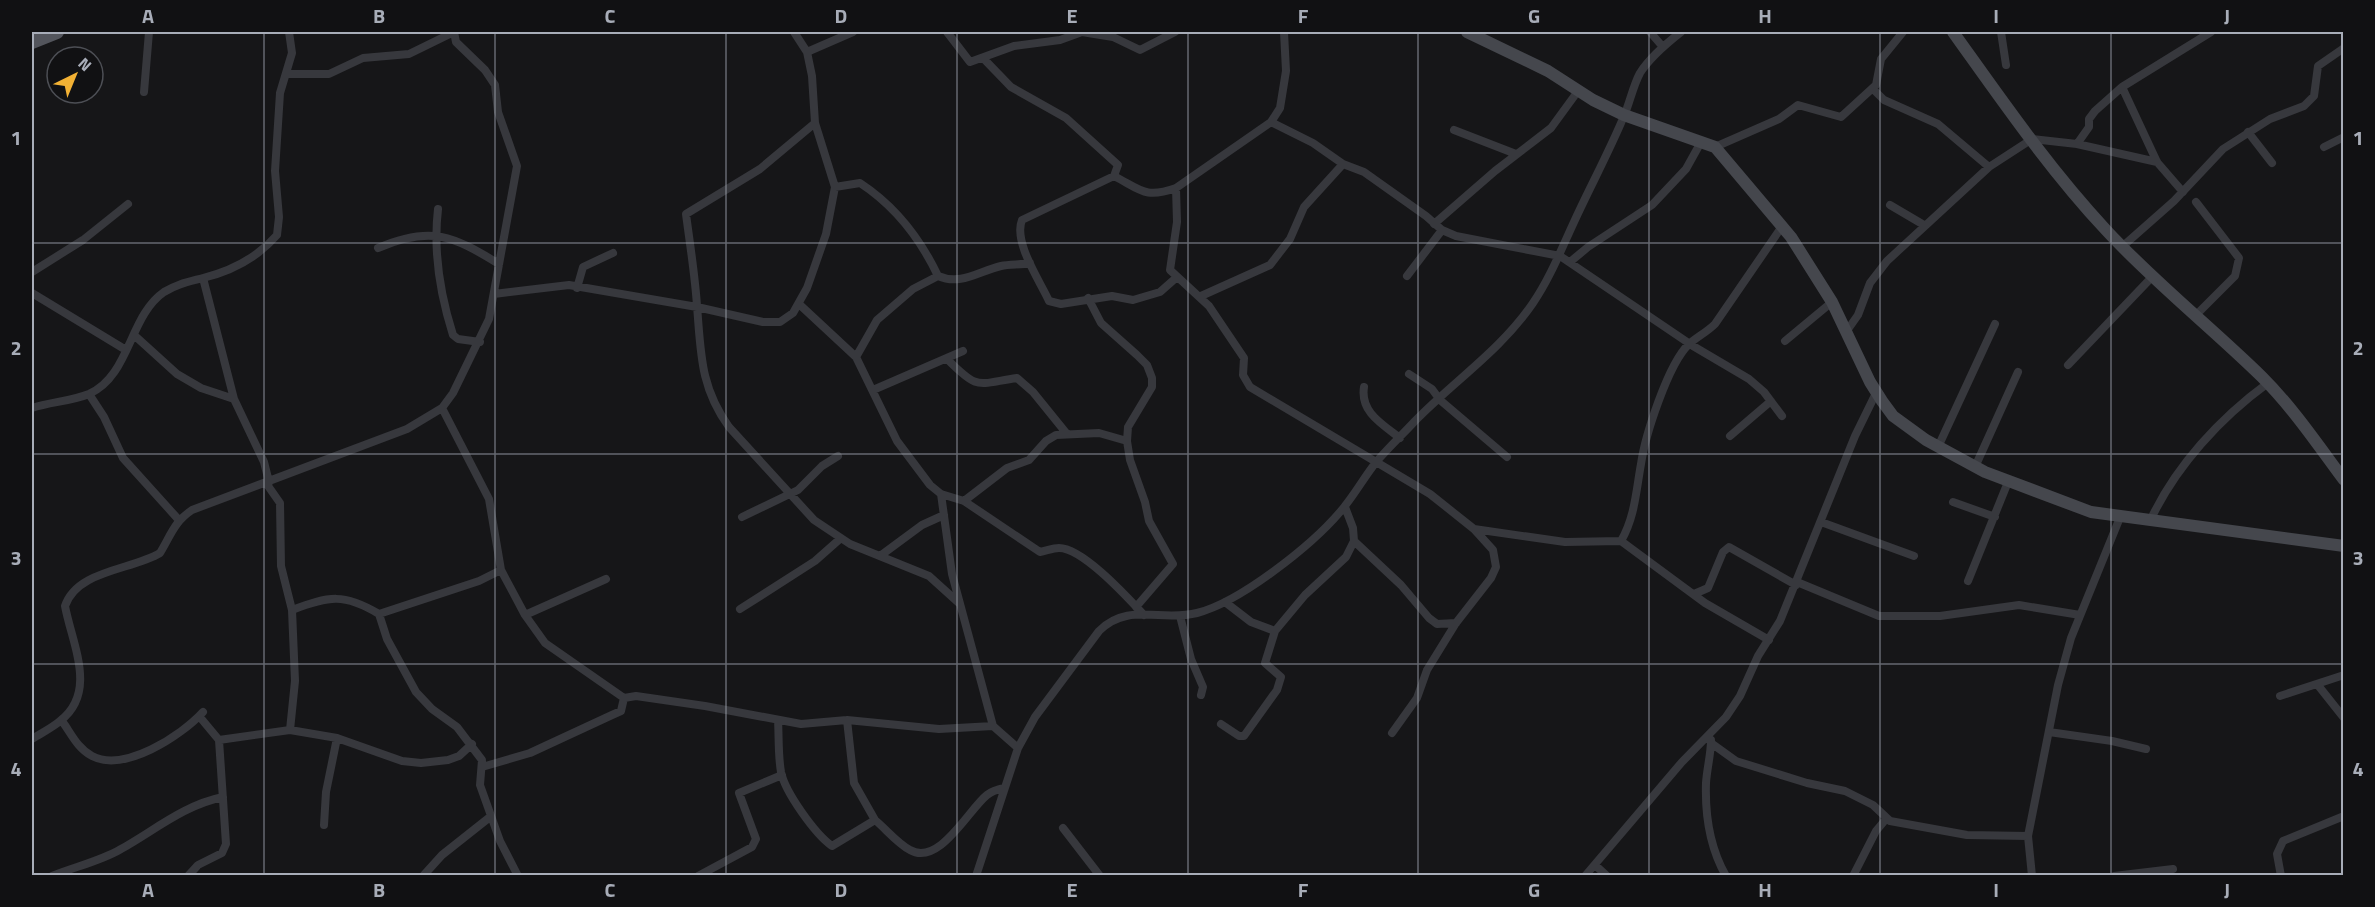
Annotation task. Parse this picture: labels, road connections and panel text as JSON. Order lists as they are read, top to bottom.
{
  "north": "top right",
  "grid": {
    "columns": [
      "A",
      "B",
      "C",
      "D",
      "E",
      "F",
      "G",
      "H",
      "I",
      "J"
    ],
    "rows": [
      "1",
      "2",
      "3",
      "4"
    ]
  }
}
